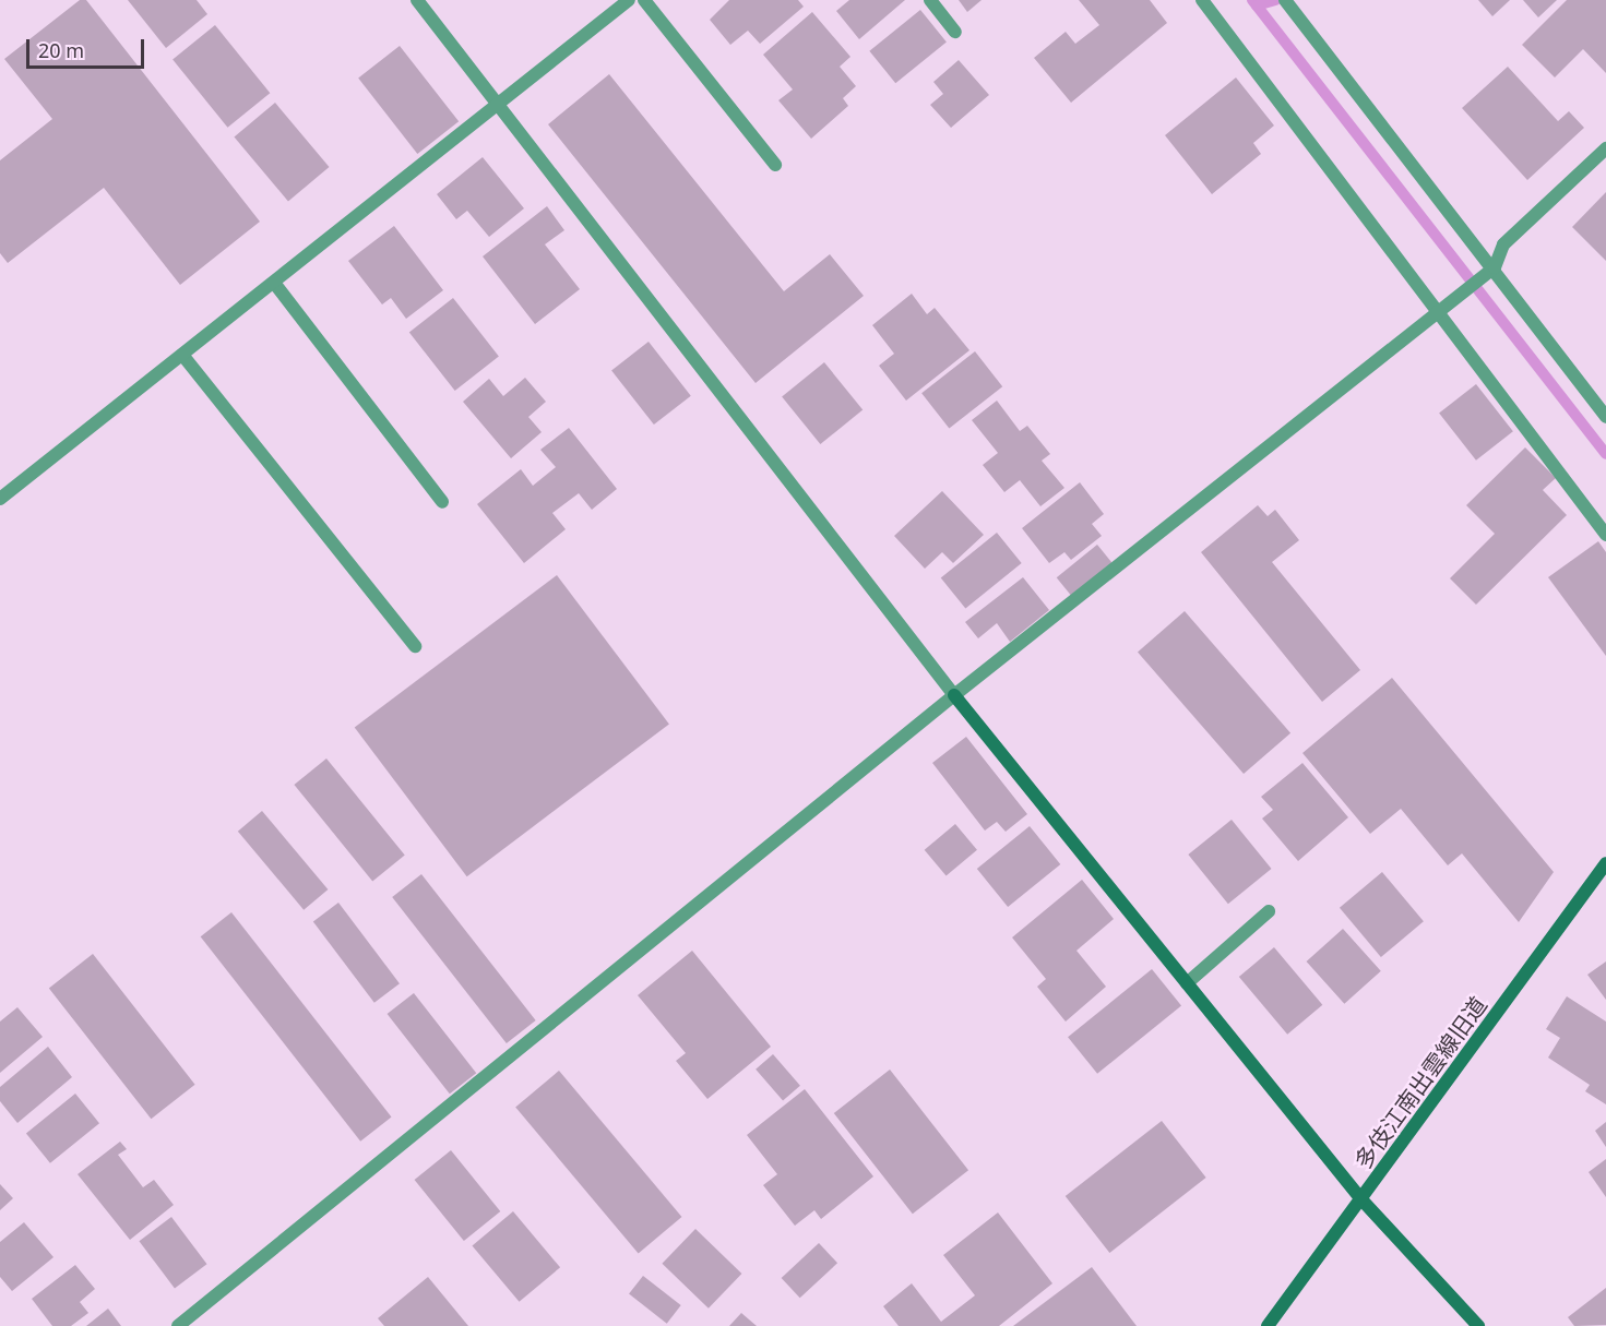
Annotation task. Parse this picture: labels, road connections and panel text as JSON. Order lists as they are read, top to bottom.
{
  "streets": {
    "street": ["多伎江南出雲線旧道"]
  },
  "scale_bar": "20 m"
}
